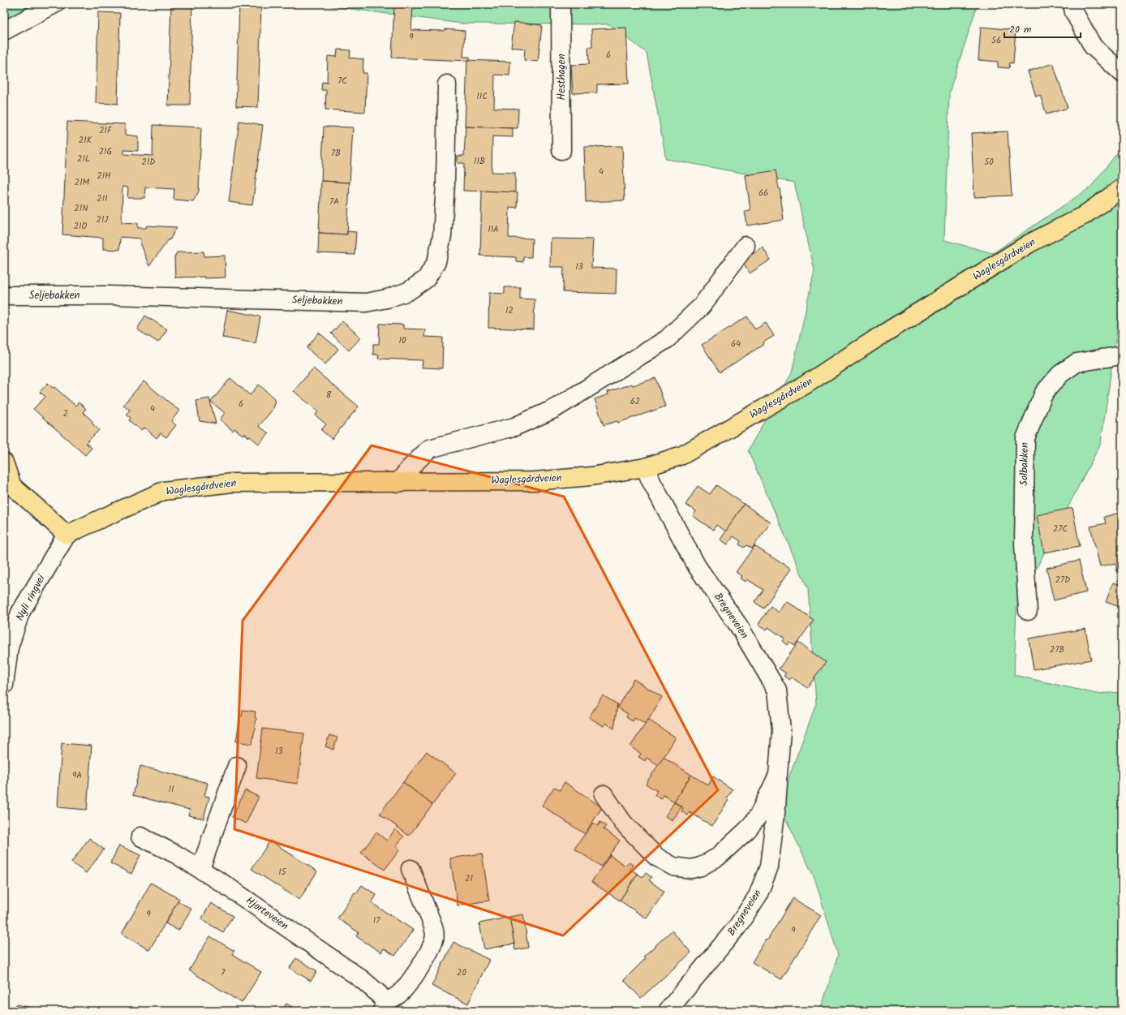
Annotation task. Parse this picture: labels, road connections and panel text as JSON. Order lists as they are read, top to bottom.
{
  "streets": {
    "main road": ["Waglesgårdveien"],
    "street": [
      "Hesthagen",
      "Seljebakken",
      "Solbakken",
      "Nyli ringvei",
      "Bregneveien",
      "Hjorteveien"
    ]
  },
  "crossings": [
    ["Waglesgårdveien", "Nyli ringvei"],
    ["Waglesgårdveien", "Bregneveien"]
  ],
  "house_numbers": [
    "9",
    "56",
    "6",
    "7C",
    "11C",
    "21F",
    "21K",
    "21G",
    "7B",
    "21L",
    "11B",
    "21D",
    "50",
    "4",
    "21H",
    "21M",
    "66",
    "21I",
    "7A",
    "21N",
    "21J",
    "21O",
    "11A",
    "13",
    "12",
    "10",
    "64",
    "8",
    "62",
    "6",
    "4",
    "2",
    "27C",
    "27D",
    "27B",
    "13",
    "9A",
    "11",
    "15",
    "21",
    "9",
    "17",
    "9",
    "7",
    "20"
  ],
  "scale_bar": "20 m"
}
